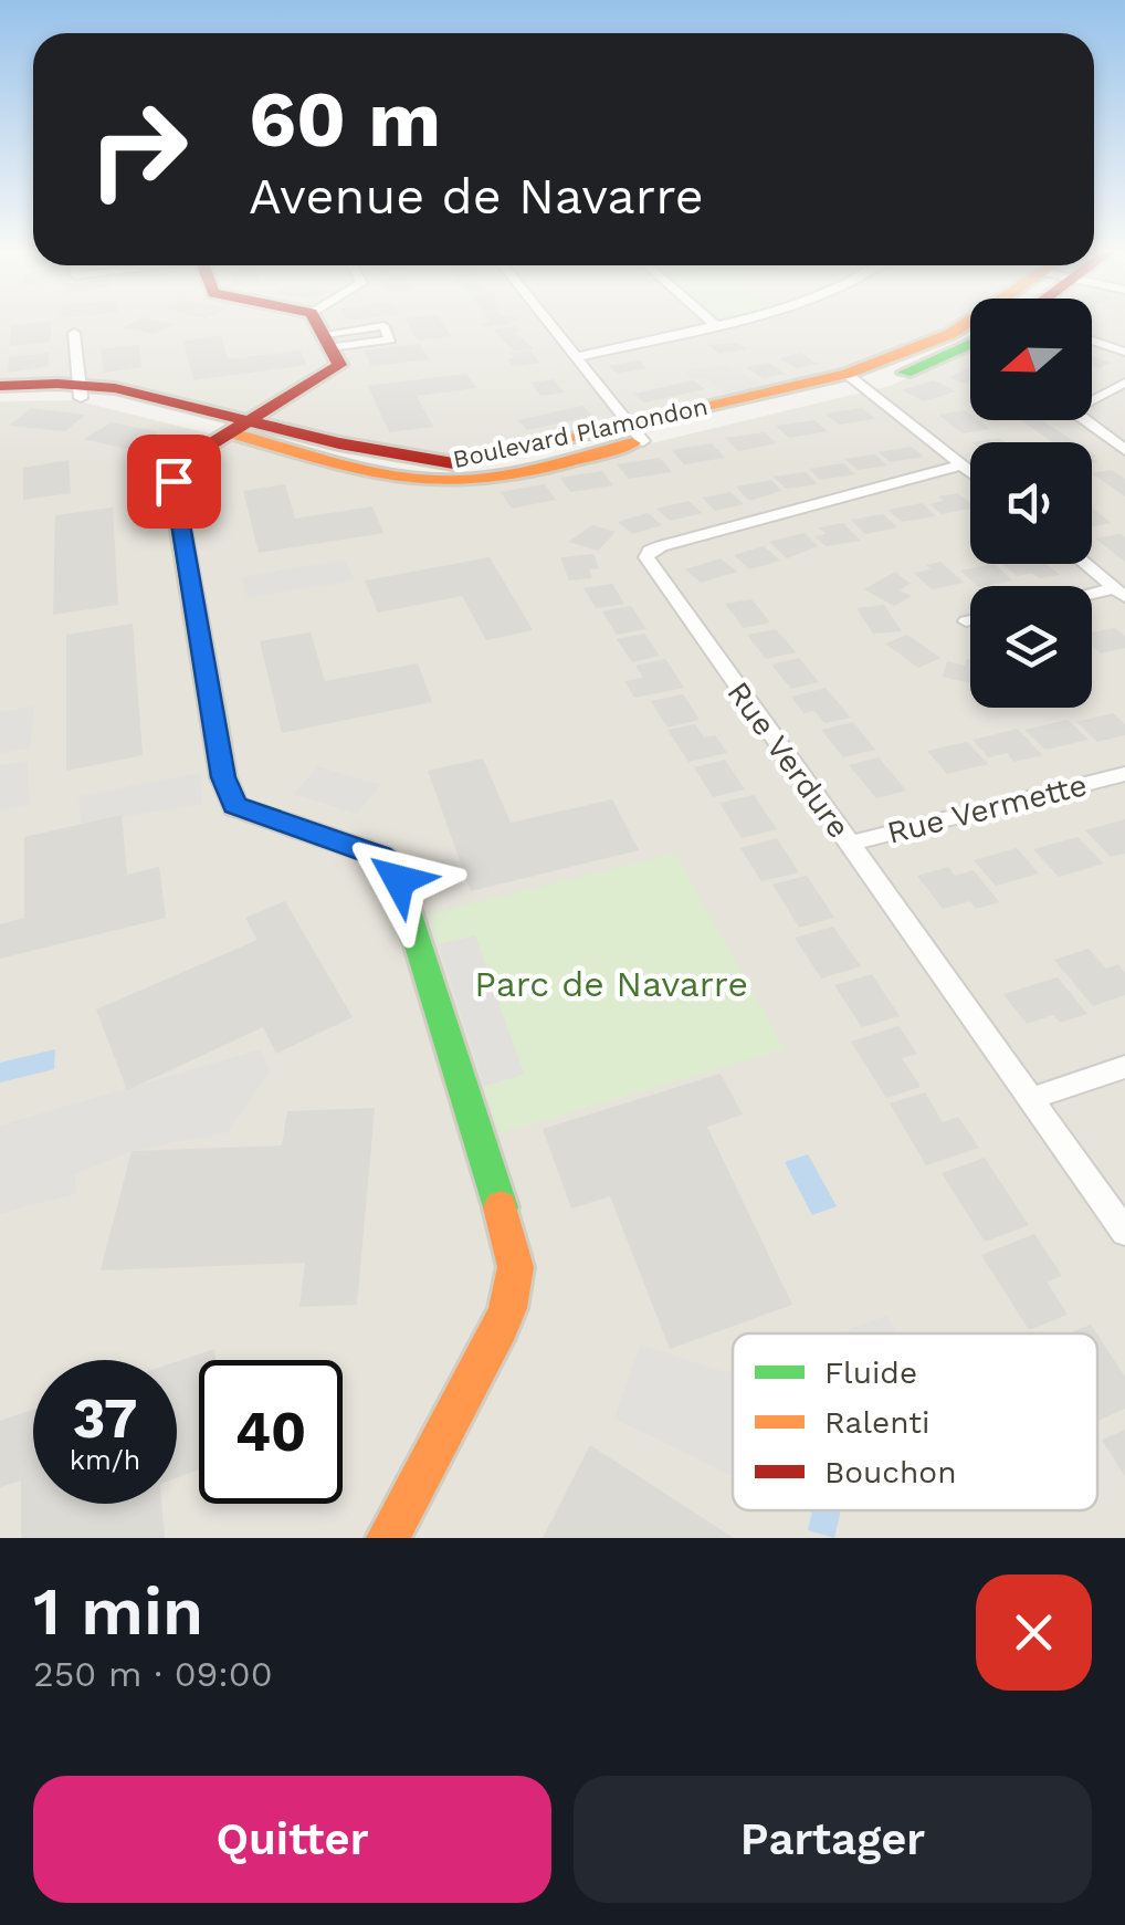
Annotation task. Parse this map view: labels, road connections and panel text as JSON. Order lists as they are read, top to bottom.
{
  "streets": {
    "street": ["Boulevard Plamondon", "Rue Verdure", "Rue Vermette"]
  },
  "crossings": [
    ["Rue Verdure", "Rue Vermette"]
  ],
  "parks": ["Parc de Navarre"],
  "legend": ["Fluide", "Ralenti", "Bouchon"],
  "north": "left",
  "page": {
    "turn": ["60 m", "Avenue de Navarre"],
    "speed": "37 km/h",
    "limit": "40",
    "heading": ["1 min", "250 m · 09:00"],
    "buttons": ["Quitter", "Partager"]
  }
}
